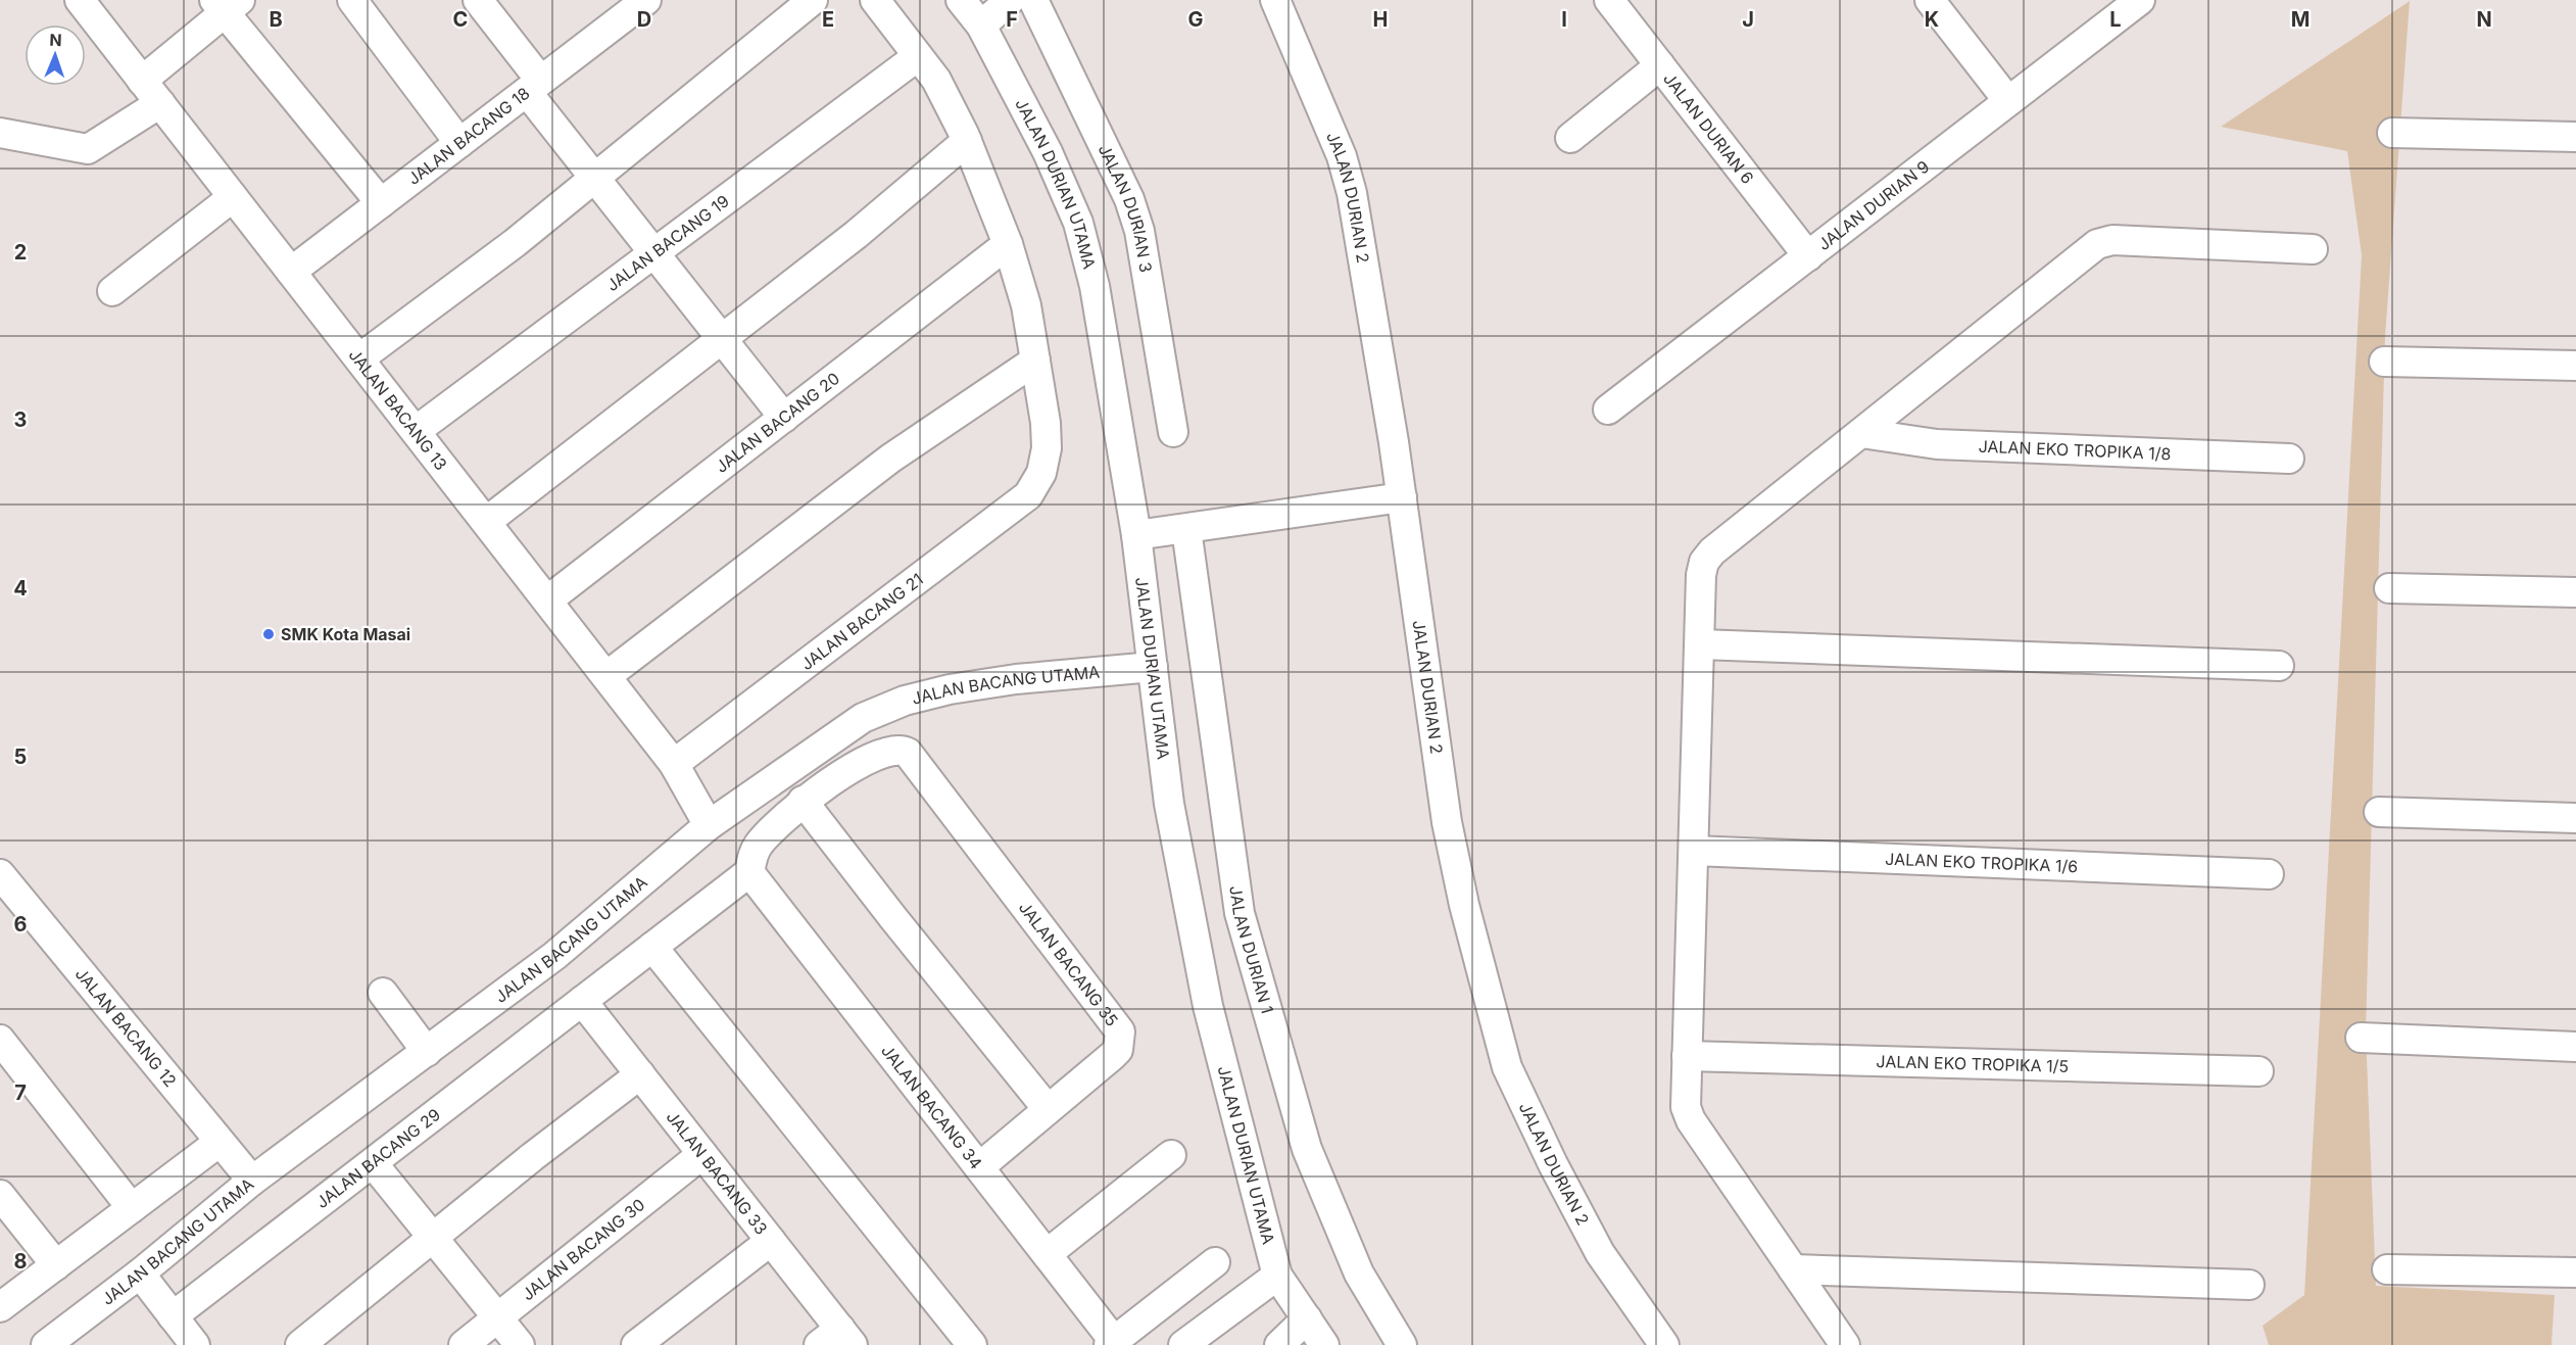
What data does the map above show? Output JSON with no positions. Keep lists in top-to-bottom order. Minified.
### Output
{"streets":{"street":["JALAN DURIAN 6","JALAN BACANG 18","JALAN DURIAN UTAMA","JALAN DURIAN 2","JALAN DURIAN 9","JALAN DURIAN 3","JALAN BACANG 19","JALAN BACANG 13","JALAN BACANG 20","JALAN EKO TROPIKA 1/8","JALAN BACANG 21","JALAN BACANG UTAMA","JALAN EKO TROPIKA 1/6","JALAN DURIAN 1","JALAN BACANG 35","JALAN BACANG 12","JALAN EKO TROPIKA 1/5","JALAN BACANG 34","JALAN BACANG 29","JALAN BACANG 33","JALAN BACANG 30"]},"crossings":[["JALAN DURIAN 6","JALAN DURIAN 9"],["JALAN BACANG 18","JALAN BACANG 13"],["JALAN DURIAN UTAMA","JALAN BACANG UTAMA"],["JALAN BACANG 19","JALAN BACANG 13"],["JALAN BACANG 13","JALAN BACANG 20"],["JALAN BACANG 13","JALAN BACANG 21"],["JALAN BACANG 13","JALAN BACANG UTAMA"],["JALAN BACANG UTAMA","JALAN BACANG 12"],["JALAN BACANG 35","JALAN BACANG 34"],["JALAN BACANG 35","JALAN BACANG 29"],["JALAN BACANG 34","JALAN BACANG 29"],["JALAN BACANG 29","JALAN BACANG 33"],["JALAN BACANG 33","JALAN BACANG 30"]],"places":["SMK Kota Masai"],"north":"top","grid":{"columns":["B","C","D","E","F","G","H","I","J","K","L","M","N"],"rows":["2","3","4","5","6","7","8"]}}
